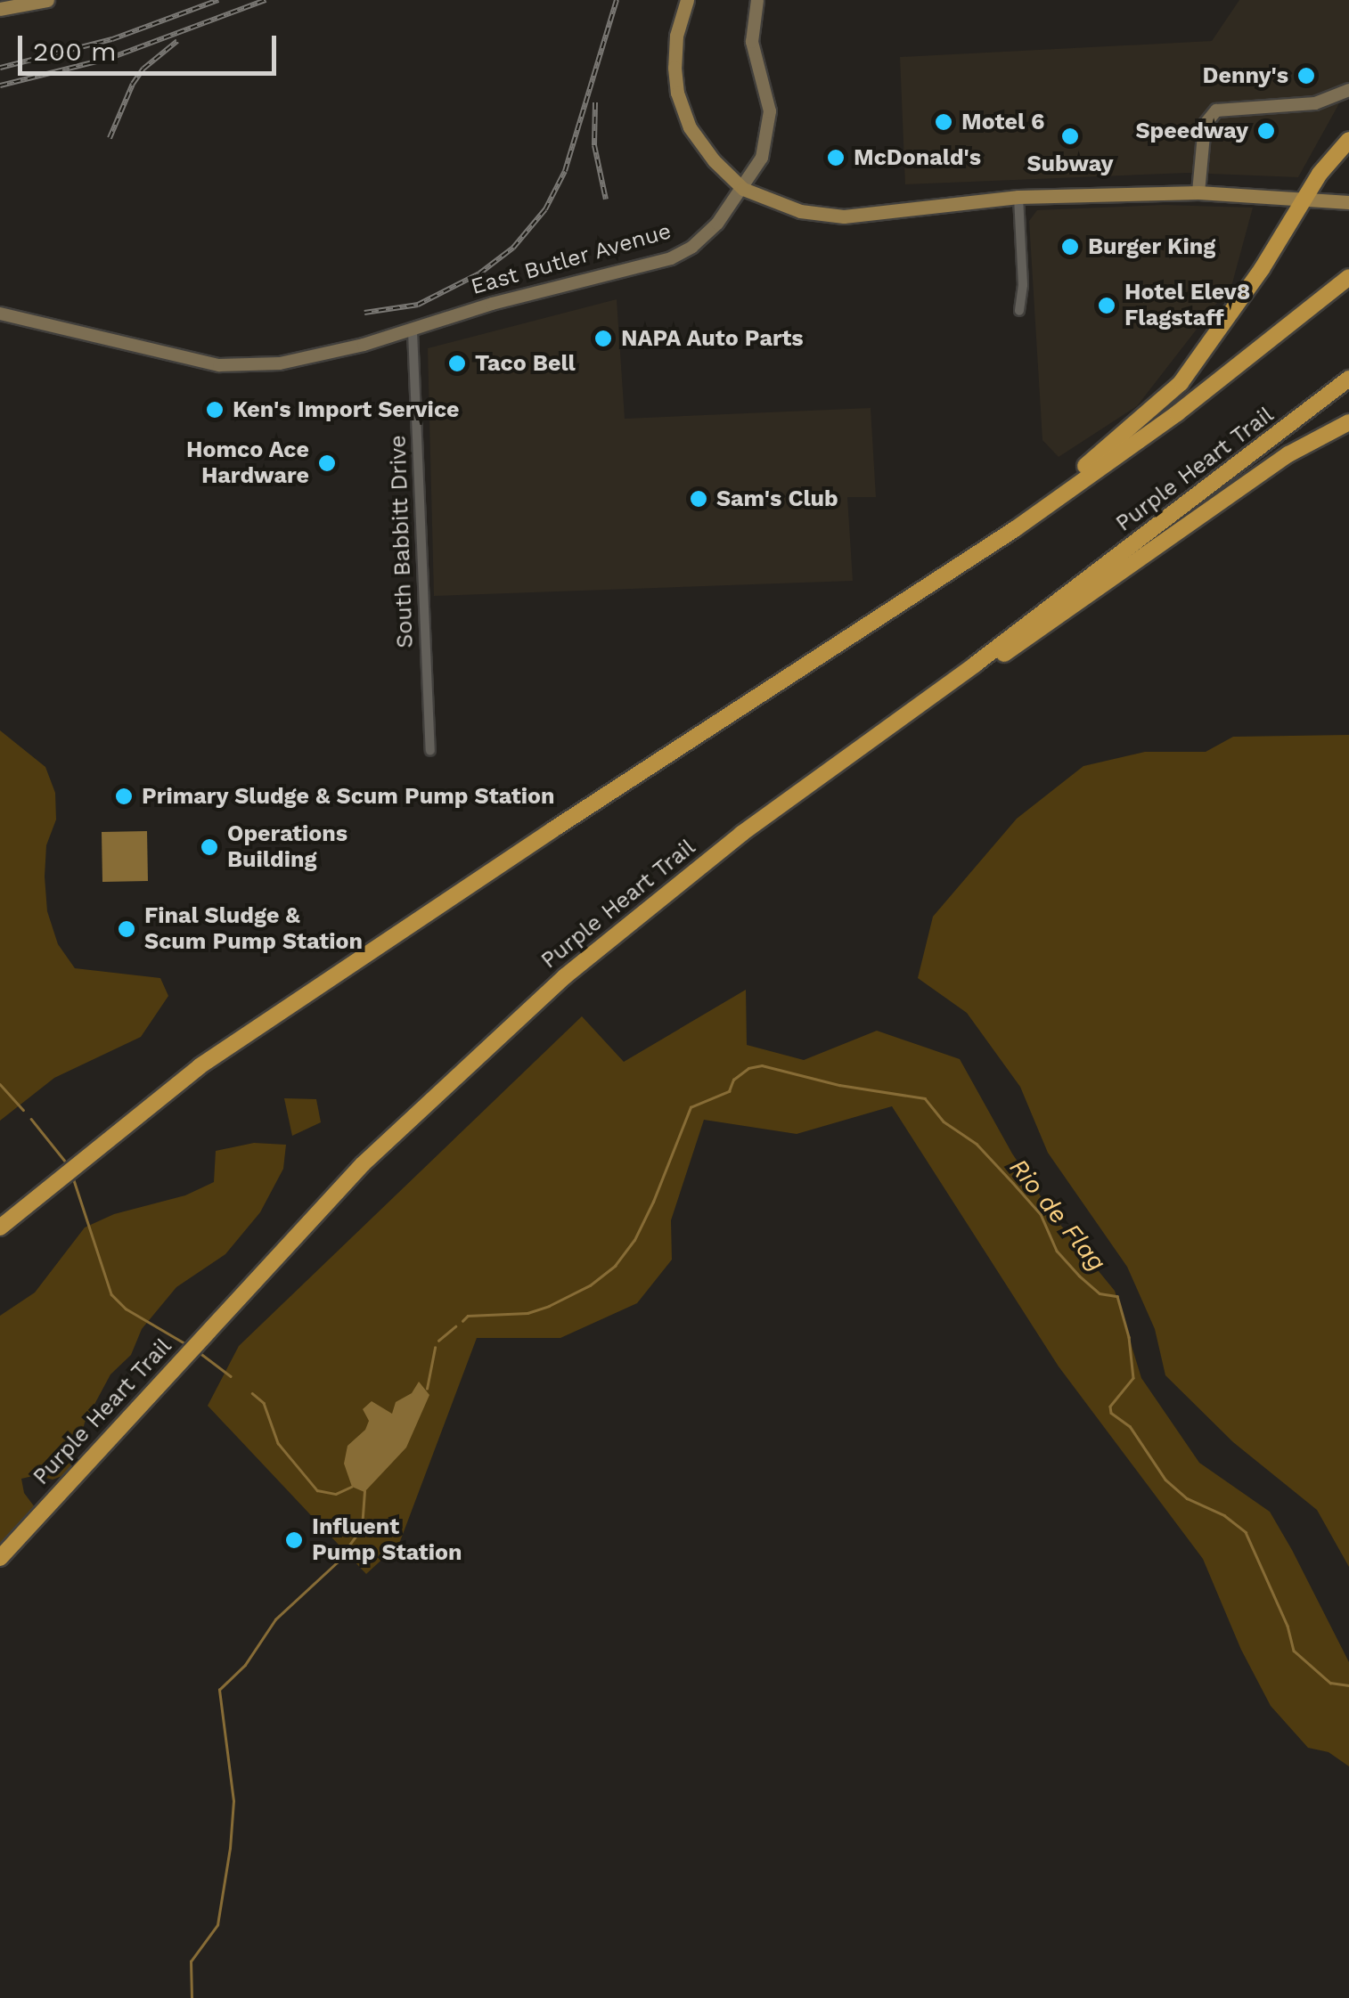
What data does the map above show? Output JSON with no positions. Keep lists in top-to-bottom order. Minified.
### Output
{"streets":{"highway":["Purple Heart Trail"],"main road":["East Butler Avenue"],"street":["South Babbitt Drive"]},"crossings":[["East Butler Avenue","South Babbitt Drive"]],"water":["Rio de Flag"],"places":["Denny's","Motel 6","Speedway","Subway","McDonald's","Burger King","Hotel Elev8 Flagstaff","NAPA Auto Parts","Taco Bell","Ken's Import Service","Homco Ace Hardware","Sam's Club","Primary Sludge & Scum Pump Station","Operations Building","Final Sludge & Scum Pump Station","Influent Pump Station"],"scale_bar":"200 m"}
